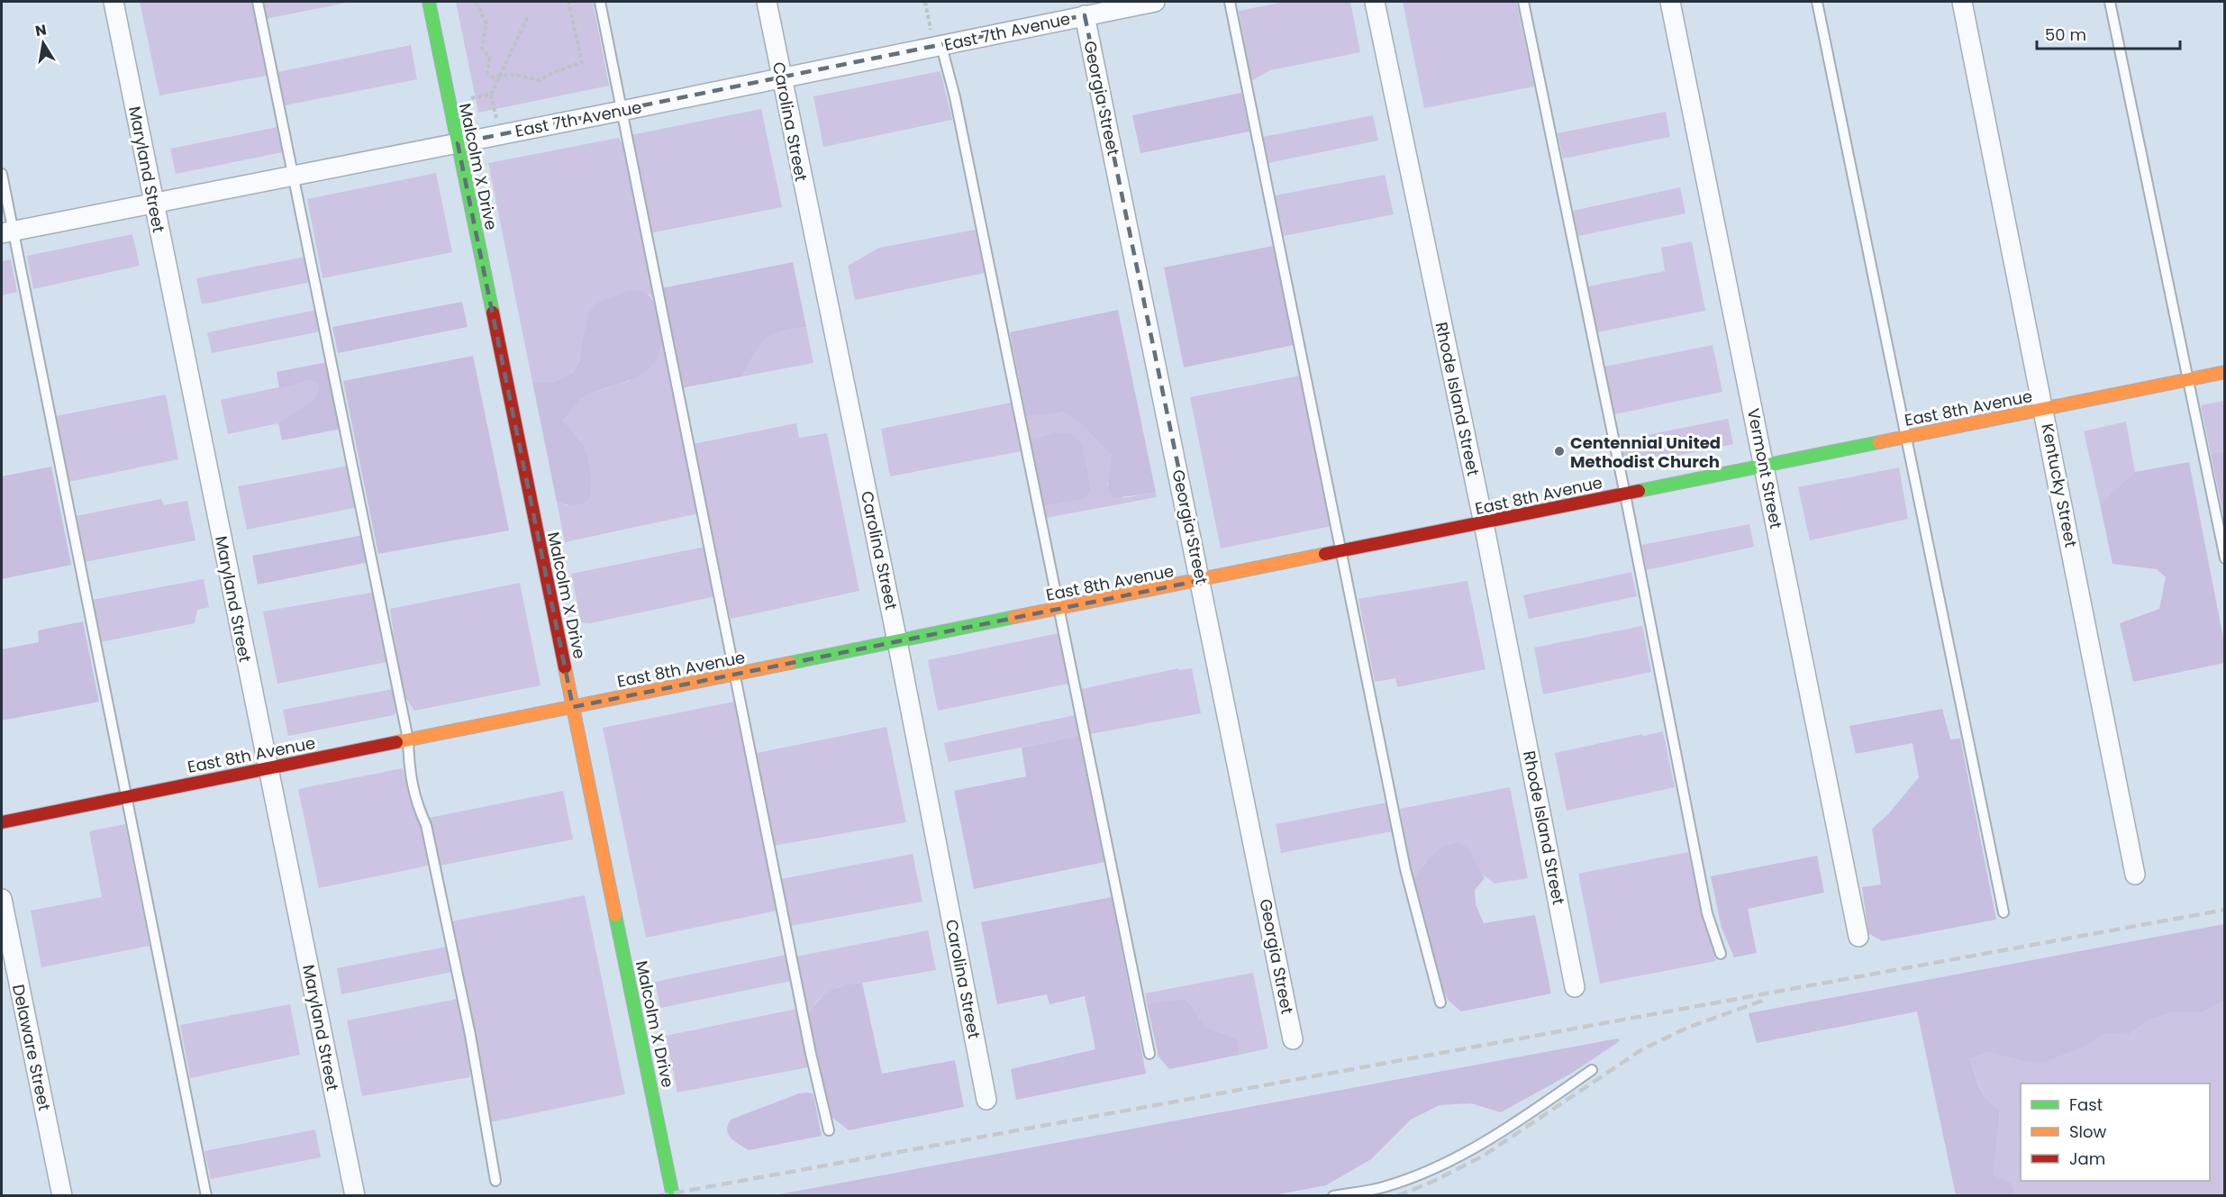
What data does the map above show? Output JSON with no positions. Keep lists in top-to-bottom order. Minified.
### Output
{"streets":{"street":["East 7th Avenue","Georgia Street","Carolina Street","Malcolm X Drive","Maryland Street","Rhode Island Street","East 8th Avenue","Vermont Street","Kentucky Street","Delaware Street"]},"crossings":[["East 7th Avenue","Georgia Street"],["East 7th Avenue","Carolina Street"],["East 7th Avenue","Malcolm X Drive"],["East 7th Avenue","Maryland Street"],["Georgia Street","East 8th Avenue"],["Carolina Street","East 8th Avenue"],["Malcolm X Drive","East 8th Avenue"],["Maryland Street","East 8th Avenue"],["Rhode Island Street","East 8th Avenue"],["East 8th Avenue","Vermont Street"],["East 8th Avenue","Kentucky Street"]],"places":["Centennial United Methodist Church"],"legend":["Fast","Slow","Jam"],"scale_bar":"50 m","north":"top"}
